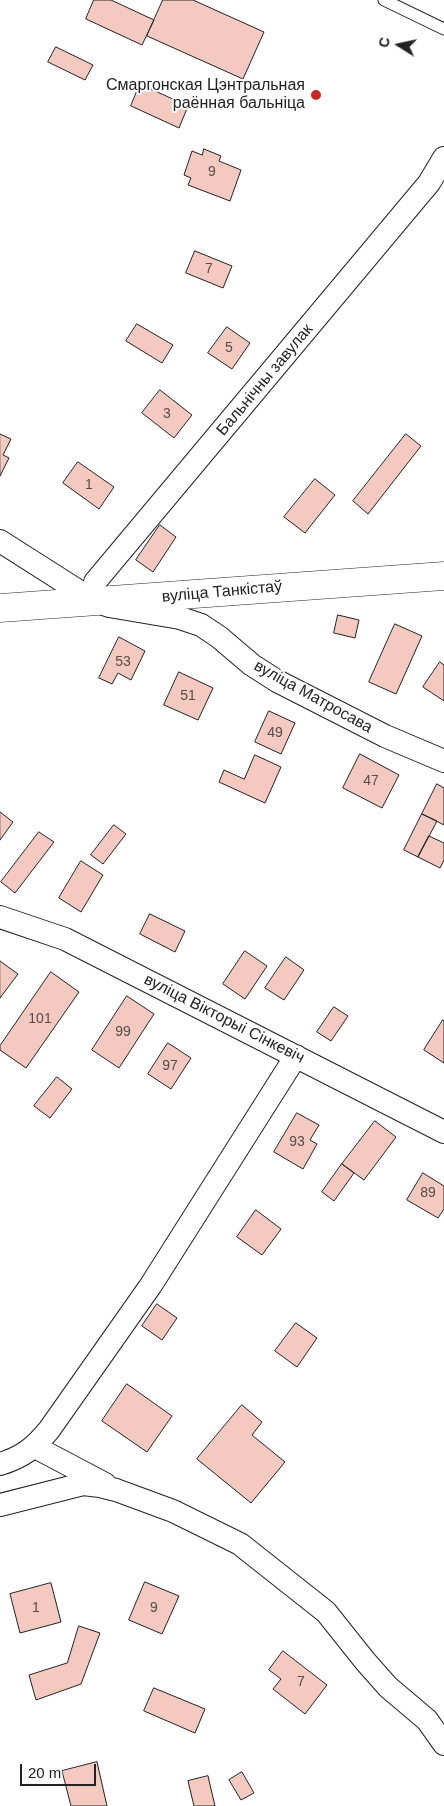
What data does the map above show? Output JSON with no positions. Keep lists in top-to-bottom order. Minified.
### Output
{"streets":{"street":["Бальнічны завулак","вуліца Танкістаў","вуліца Матросава","вуліца Вікторыі Сінкевіч"]},"crossings":[["Бальнічны завулак","вуліца Танкістаў"],["Бальнічны завулак","вуліца Матросава"],["вуліца Танкістаў","вуліца Матросава"]],"places":["Смаргонская Цэнтральная раённая бальніца"],"house_numbers":["9","7","5","3","1","53","51","49","47","101","99","97","93","89","1","9","7"],"scale_bar":"20 m","north":"left"}
